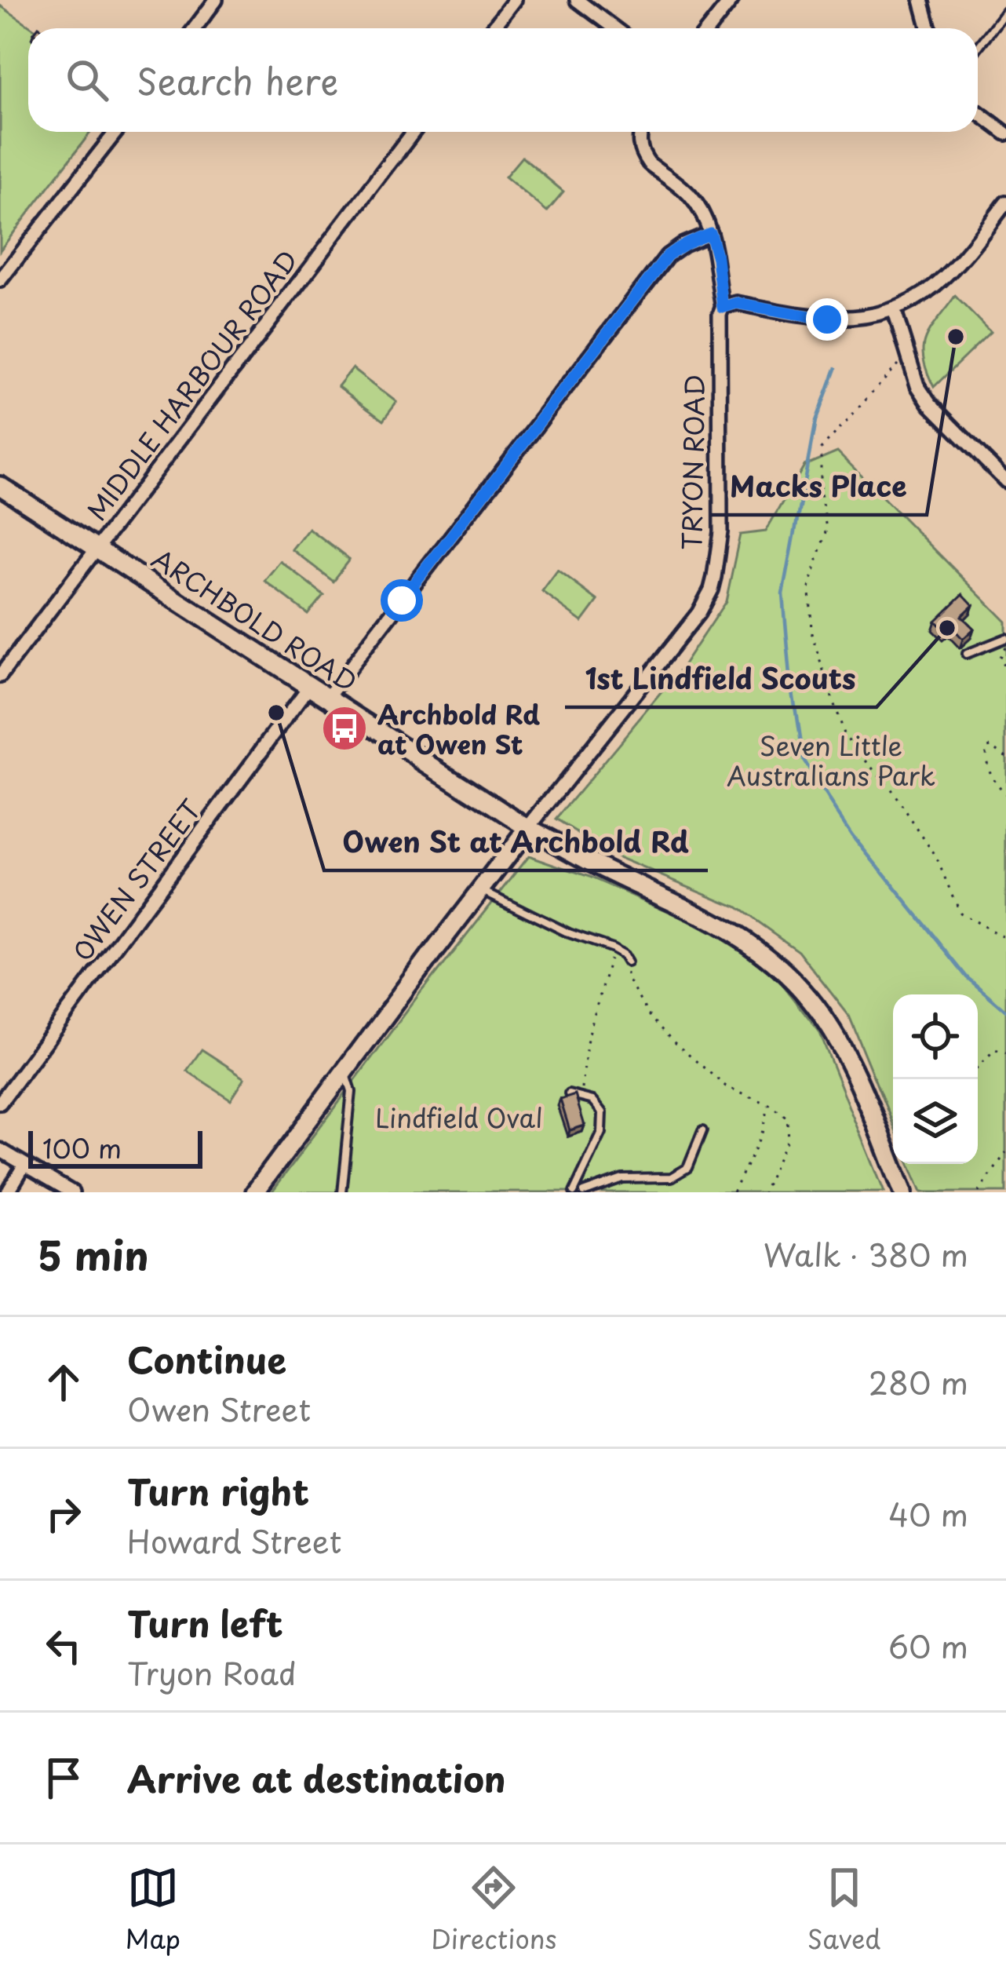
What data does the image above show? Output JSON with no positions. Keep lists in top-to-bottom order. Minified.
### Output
{"streets":{"main road":["TRYON ROAD","ARCHBOLD ROAD"],"street":["MIDDLE HARBOUR ROAD","OWEN STREET"]},"crossings":[["MIDDLE HARBOUR ROAD","ARCHBOLD ROAD"],["TRYON ROAD","ARCHBOLD ROAD"],["ARCHBOLD ROAD","OWEN STREET"]],"parks":["Seven Little Australians Park","Lindfield Oval"],"places":{"other":["Macks Place","1st Lindfield Scouts","Owen St at Archbold Rd"],"bus stop":["Archbold Rd at Owen St"]},"scale_bar":"100 m","page":{"search":"Search here","scale":"100 m","heading":["5 min","Walk · 380 m"],"list":[["Continue","Owen Street","280 m"],["Turn right","Howard Street","40 m"],["Turn left","Tryon Road","60 m"],"Arrive at destination"],"nav":["Map","Directions","Saved"]}}
